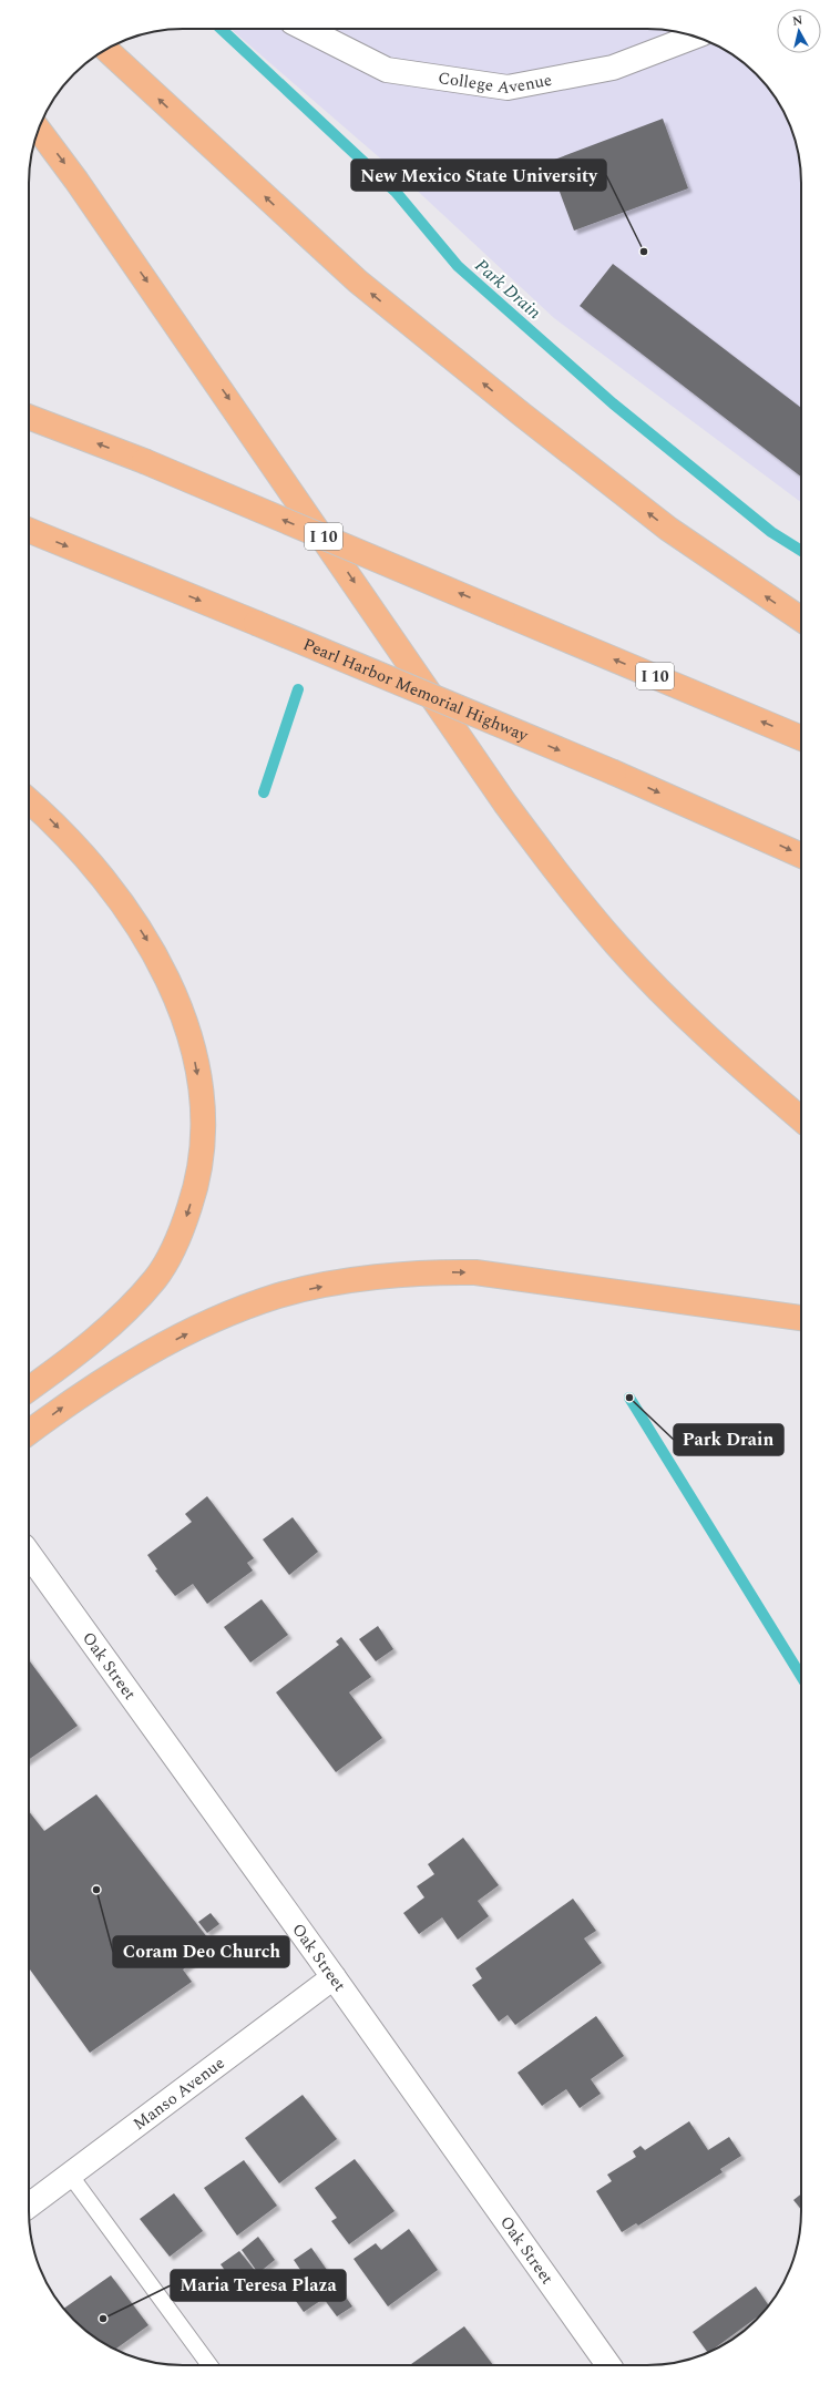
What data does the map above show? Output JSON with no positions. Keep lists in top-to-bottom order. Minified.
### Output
{"streets":{"highway":["I 10","Pearl Harbor Memorial Highway"],"street":["College Avenue","Oak Street","Manso Avenue"]},"crossings":[["Oak Street","Manso Avenue"]],"water":["Park Drain"],"places":["New Mexico State University","Park Drain","Coram Deo Church","Maria Teresa Plaza"],"north":"top"}
